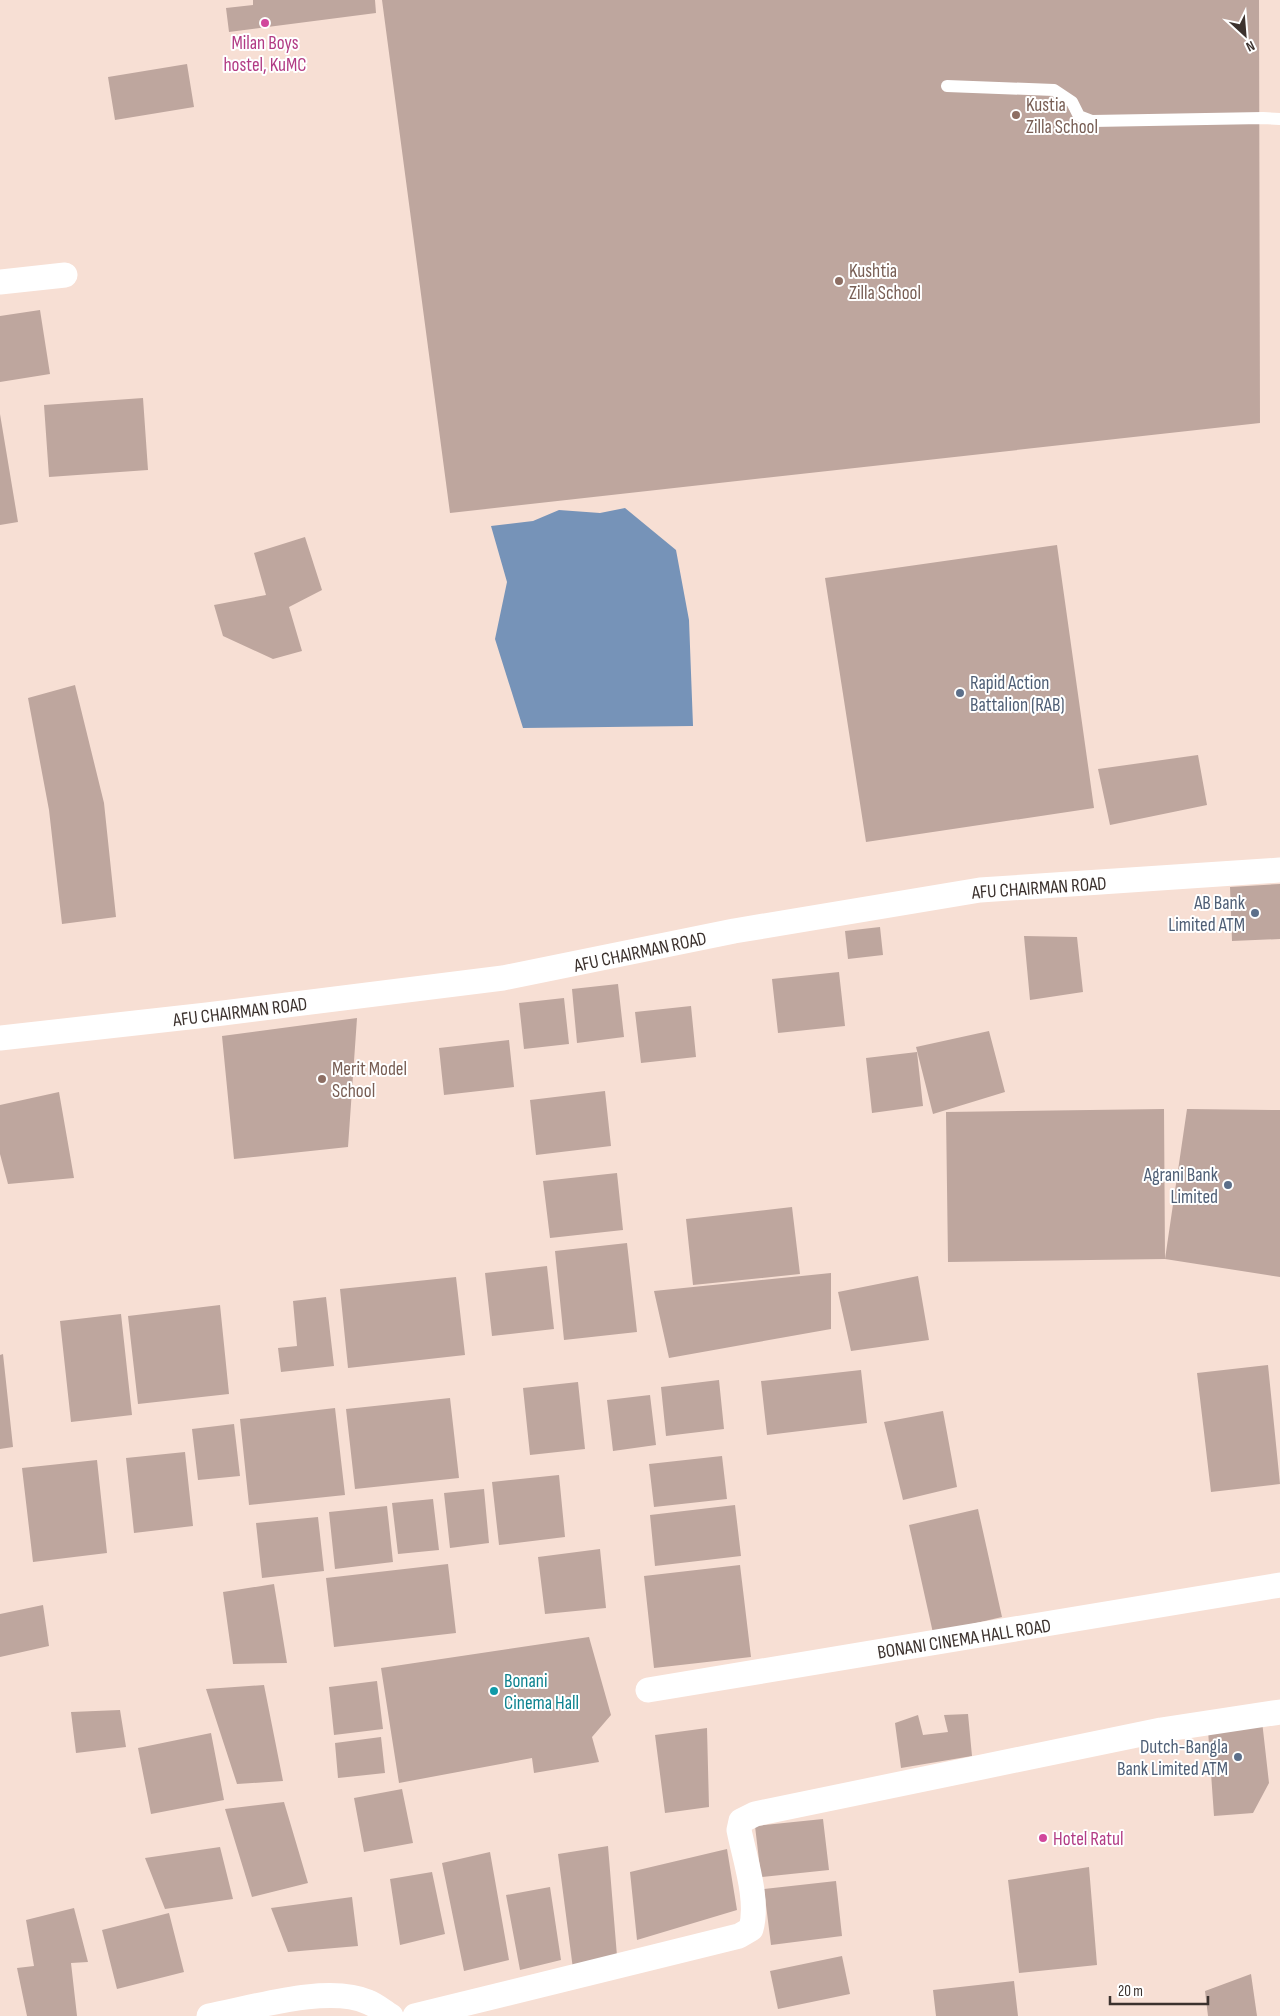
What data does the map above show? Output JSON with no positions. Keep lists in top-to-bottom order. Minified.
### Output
{"streets":{"street":["AFU CHAIRMAN ROAD","BONANI CINEMA HALL ROAD"]},"places":["Milan Boys hostel, KuMC","Kustia Zilla School","Kushtia Zilla School","Rapid Action Battalion (RAB)","AB Bank Limited ATM","Merit Model School","Agrani Bank Limited","Bonani Cinema Hall","Dutch-Bangla Bank Limited ATM","Hotel Ratul"],"scale_bar":"20 m","north":"bottom right"}
